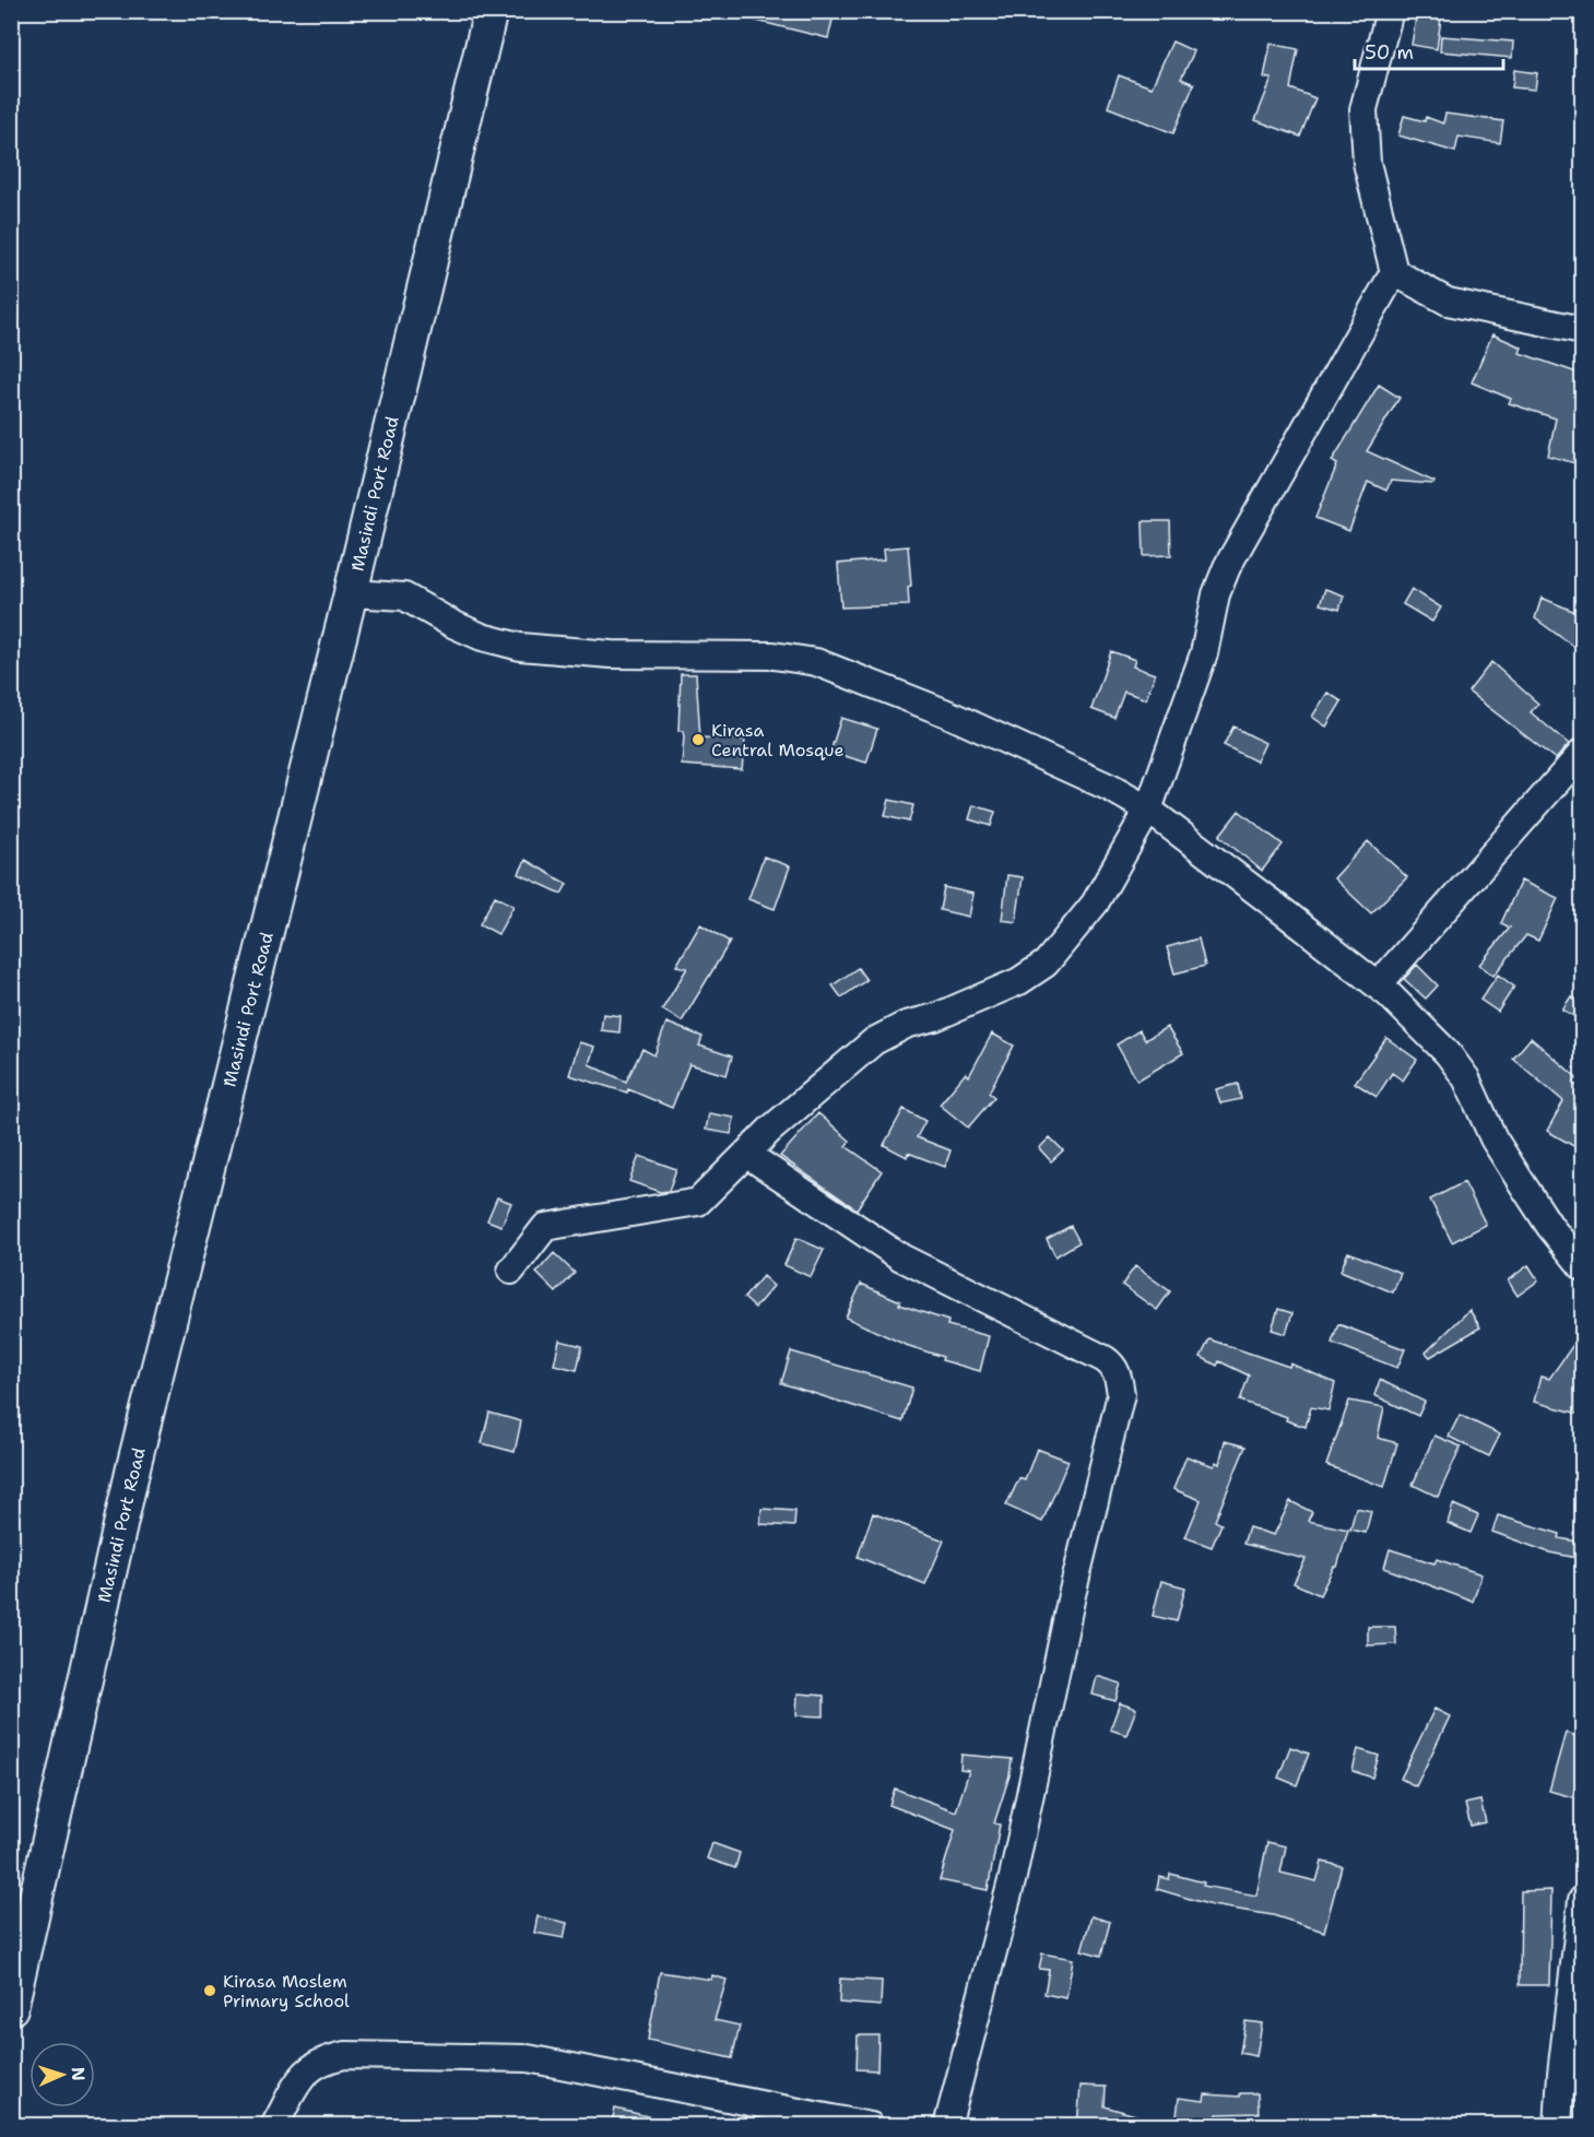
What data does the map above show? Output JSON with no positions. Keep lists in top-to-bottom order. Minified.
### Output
{"streets":{"main road":["Masindi Port Road"]},"places":["Kirasa Central Mosque","Kirasa Moslem Primary School"],"scale_bar":"50 m","north":"right"}
